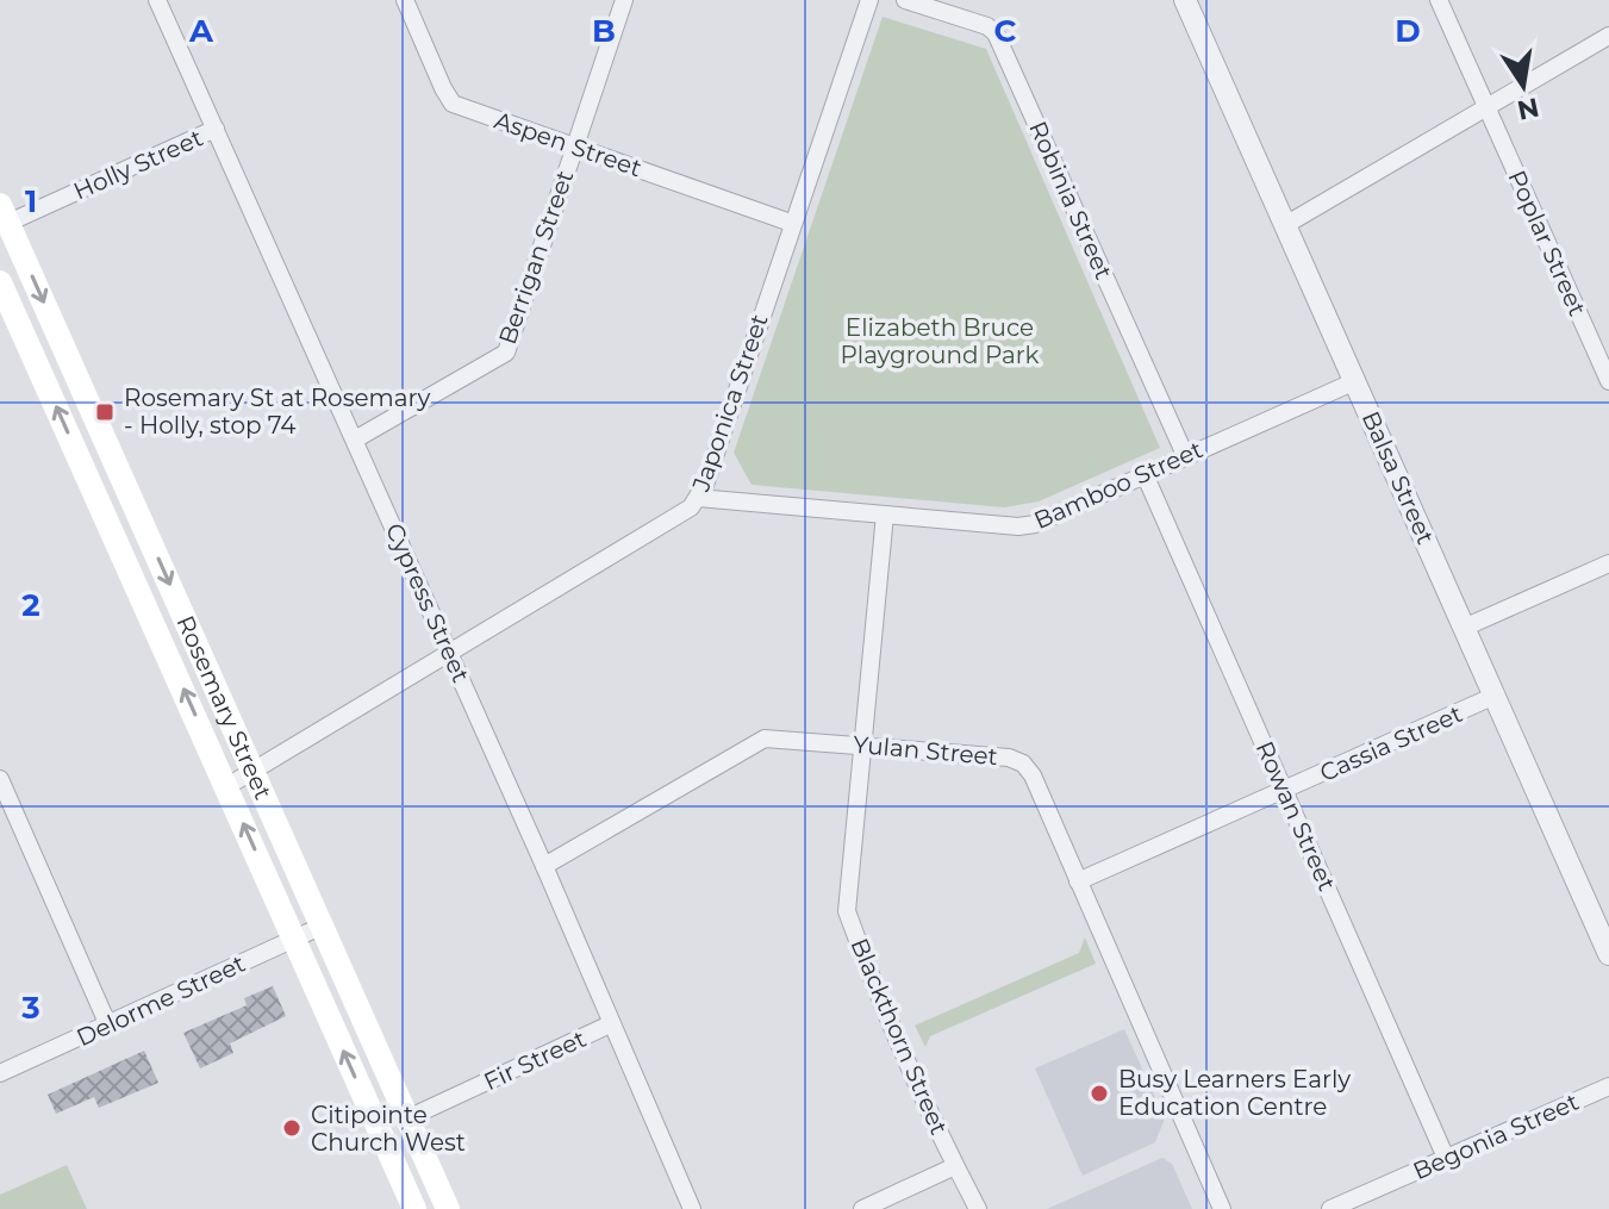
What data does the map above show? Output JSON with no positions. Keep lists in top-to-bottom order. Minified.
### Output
{"streets":{"main road":["Rosemary Street"],"street":["Aspen Street","Holly Street","Robinia Street","Poplar Street","Berrigan Street","Japonica Street","Balsa Street","Bamboo Street","Cypress Street","Cassia Street","Yulan Street","Rowan Street","Delorme Street","Blackthorn Street","Fir Street","Begonia Street"]},"crossings":[["Aspen Street","Berrigan Street"],["Aspen Street","Japonica Street"],["Holly Street","Cypress Street"],["Holly Street","Rosemary Street"],["Robinia Street","Bamboo Street"],["Berrigan Street","Cypress Street"],["Japonica Street","Bamboo Street"],["Japonica Street","Cypress Street"],["Japonica Street","Rosemary Street"],["Balsa Street","Bamboo Street"],["Balsa Street","Cassia Street"],["Bamboo Street","Rowan Street"],["Bamboo Street","Blackthorn Street"],["Cypress Street","Yulan Street"],["Cypress Street","Fir Street"],["Rosemary Street","Delorme Street"],["Rosemary Street","Fir Street"],["Cassia Street","Yulan Street"],["Cassia Street","Rowan Street"],["Yulan Street","Blackthorn Street"],["Rowan Street","Begonia Street"]],"parks":["Elizabeth Bruce Playground Park"],"places":{"transit":["Rosemary St at Rosemary - Holly, stop 74"],"other":["Busy Learners Early Education Centre","Citipointe Church West"]},"north":"bottom","grid":{"columns":["A","B","C","D"],"rows":["1","2","3"]}}
